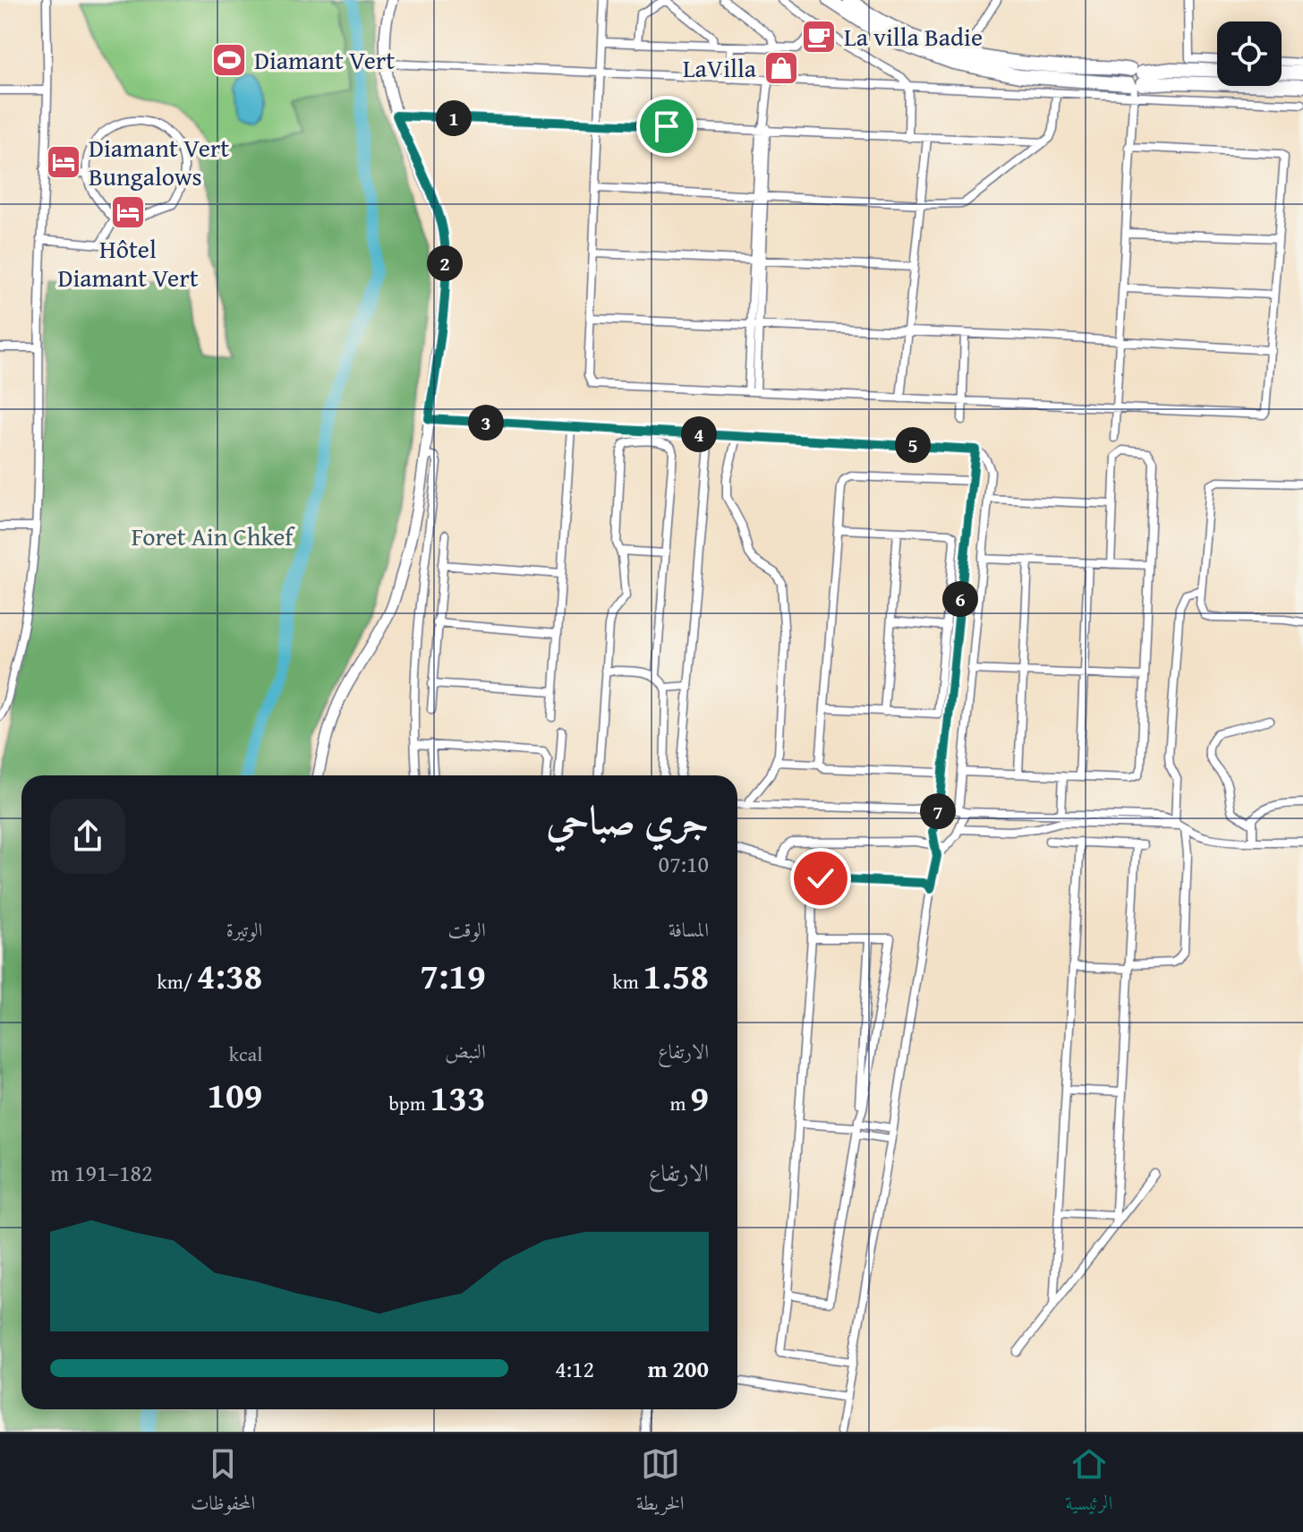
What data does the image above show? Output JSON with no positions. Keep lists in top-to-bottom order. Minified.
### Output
{"parks":["Foret Ain Chkef"],"places":{"cafe":["La villa Badie"],"sports":["Diamant Vert"],"shop":["LaVilla"],"hotel":["Diamant Vert Bungalows","Hôtel Diamant Vert"]},"page":{"pins":["1","2","3","4","5","6","7"],"heading":["جري صباحي","07:10"],"stats":[["المسافة","1.58 km"],["الوقت","7:19"],["الوتيرة","4:38 /km"],["الارتفاع","9 m"],["النبض","133 bpm"],["kcal","109"]],"chart":["الارتفاع","182–191 m"],"list":[{"name":"200 m","note":"4:12"}],"tabs":["الرئيسية","الخريطة","المحفوظات"]}}
